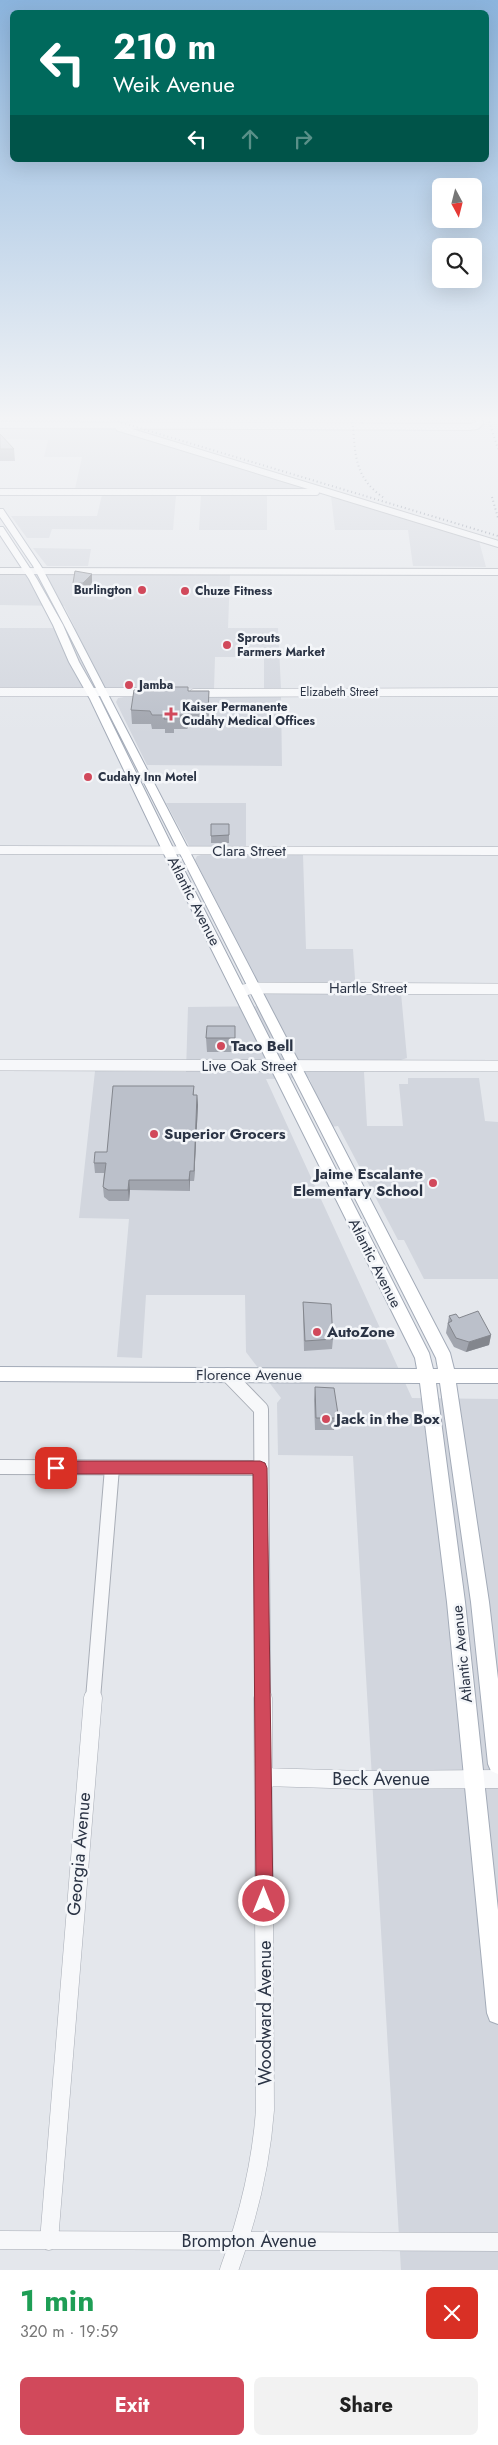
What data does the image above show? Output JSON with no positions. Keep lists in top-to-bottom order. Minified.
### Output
{"streets":{"main road":["Atlantic Avenue","Florence Avenue"],"street":["Elizabeth Street","Clara Street","Hartle Street","Live Oak Street","Beck Avenue","Georgia Avenue","Woodward Avenue","Brompton Avenue"]},"crossings":[["Clara Street","Atlantic Avenue"],["Atlantic Avenue","Hartle Street"],["Atlantic Avenue","Live Oak Street"],["Atlantic Avenue","Florence Avenue"],["Atlantic Avenue","Beck Avenue"],["Florence Avenue","Woodward Avenue"],["Beck Avenue","Woodward Avenue"],["Georgia Avenue","Brompton Avenue"],["Woodward Avenue","Brompton Avenue"]],"places":{"other":["Burlington","Chuze Fitness","Sprouts Farmers Market","Jamba","Cudahy Inn Motel","Taco Bell","Superior Grocers","Jaime Escalante Elementary School","AutoZone","Jack in the Box"],"health":["Kaiser Permanente Cudahy Medical Offices"]},"north":"bottom","page":{"turn":["210 m","Weik Avenue"],"heading":["1 min","320 m · 19:59"],"buttons":["Exit","Share"]}}
